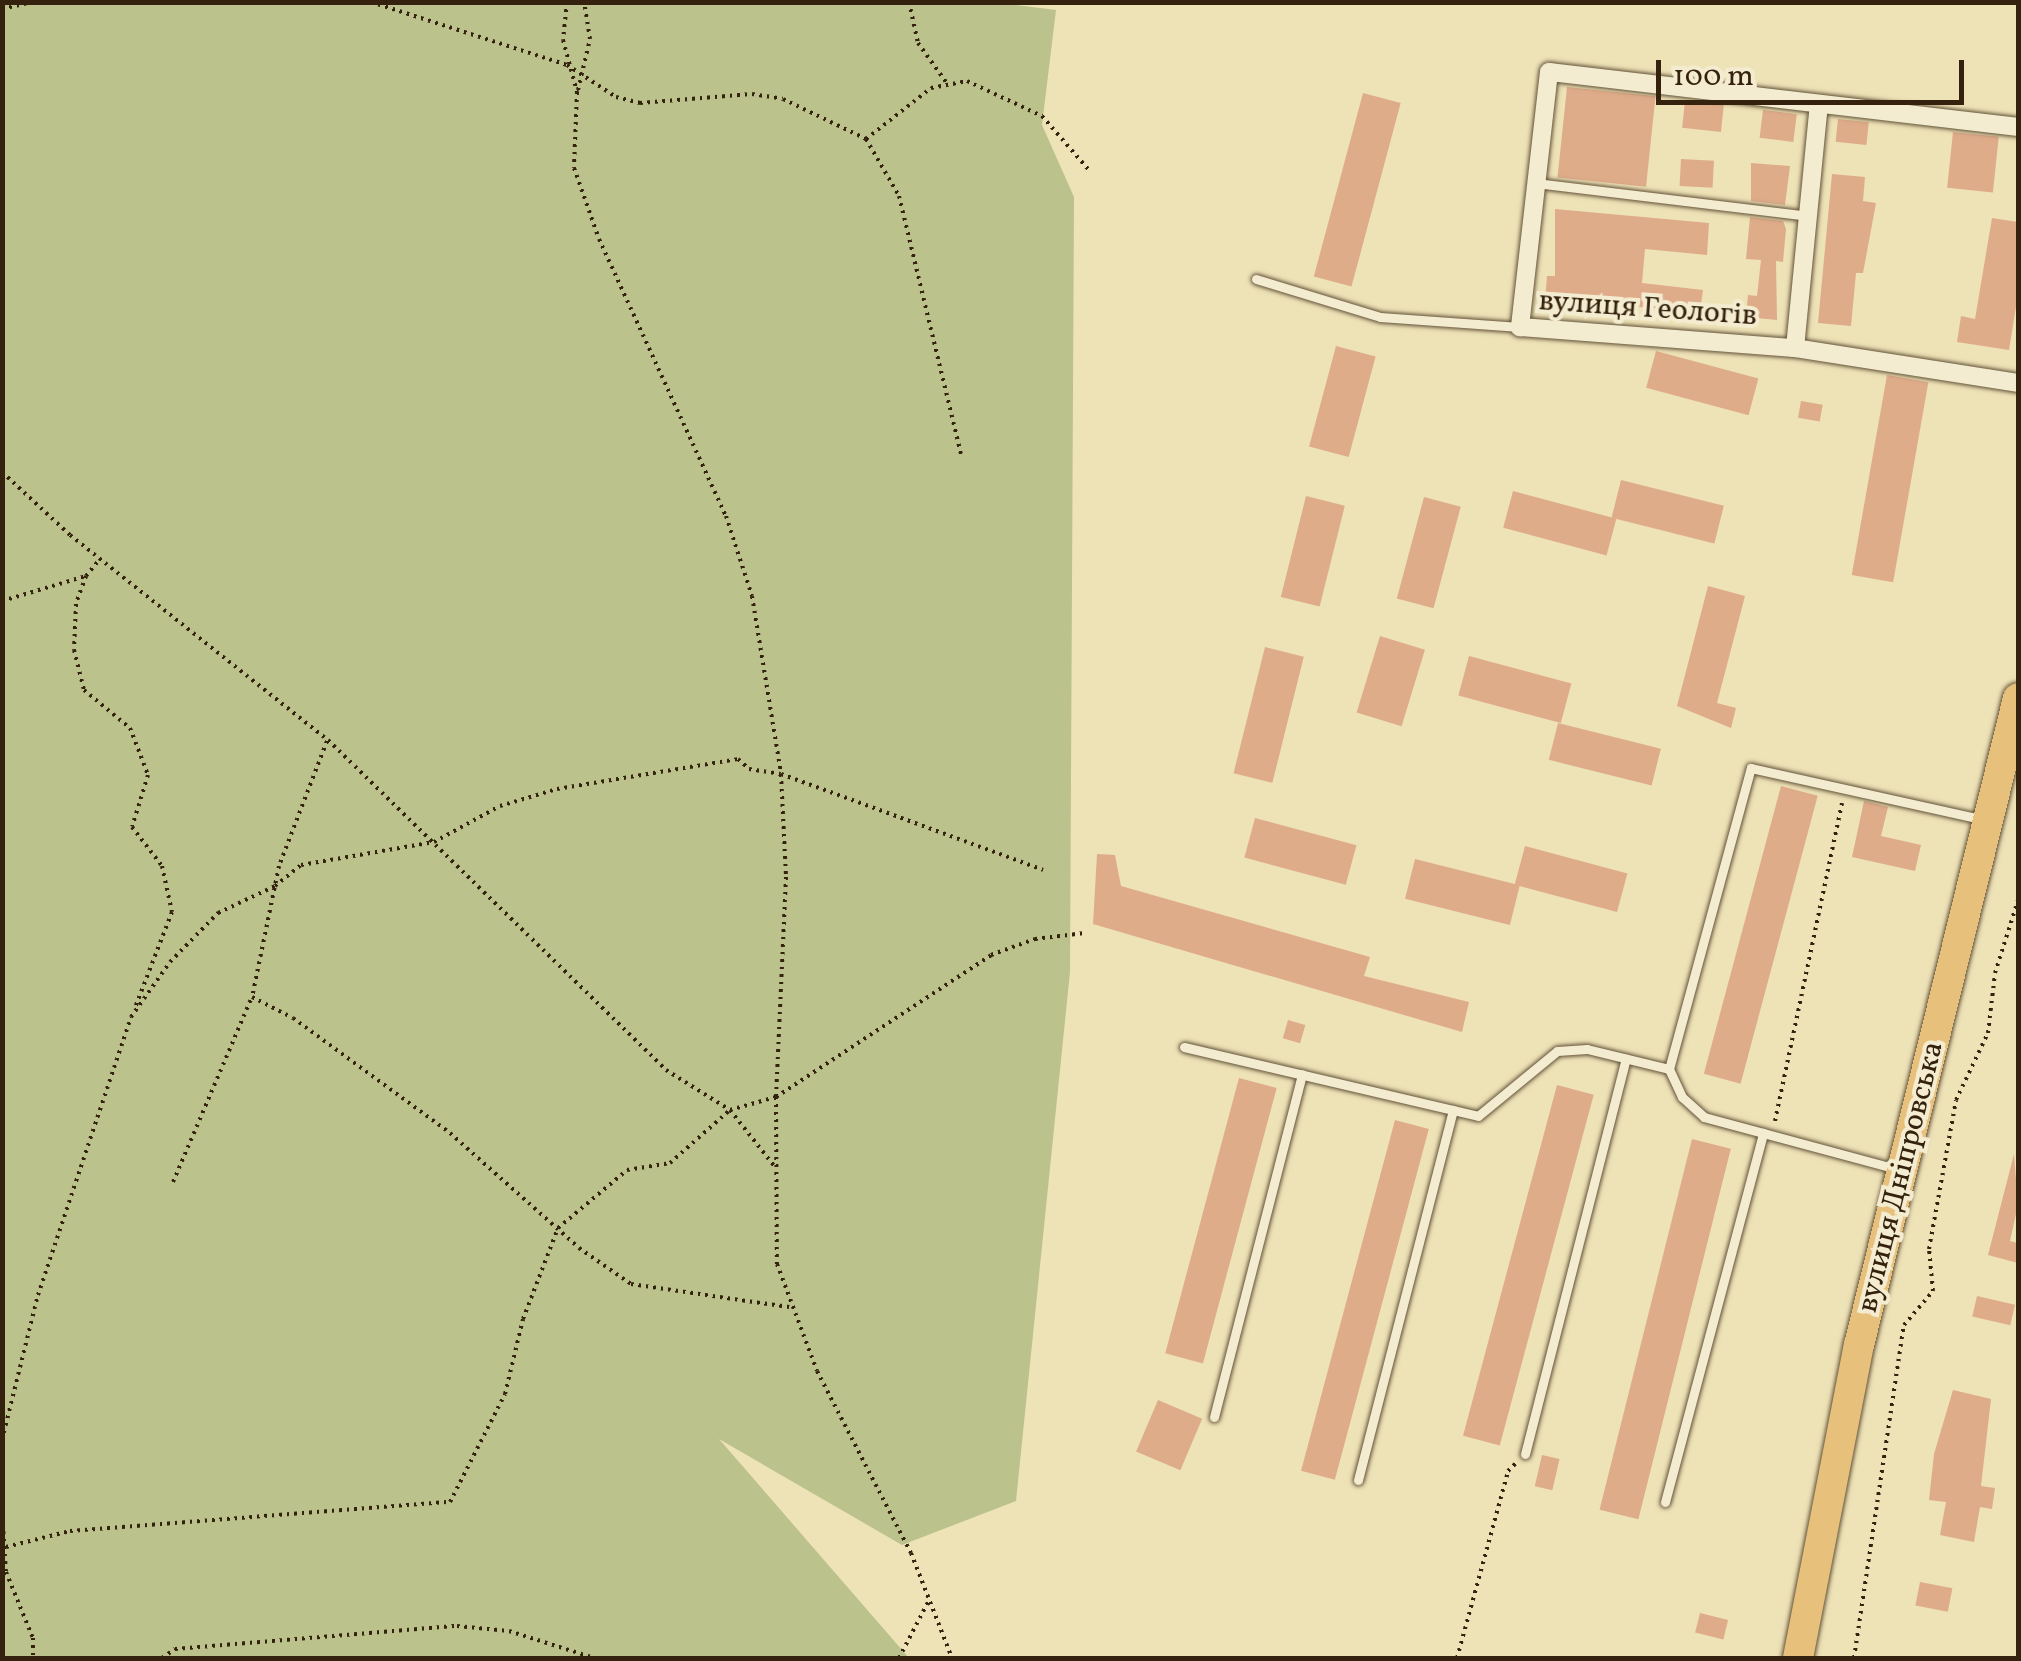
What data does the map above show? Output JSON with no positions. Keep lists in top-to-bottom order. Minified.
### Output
{"streets":{"highway":["вулиця Дніпровська"],"street":["вулиця Геологів"]},"scale_bar":"100 m"}
